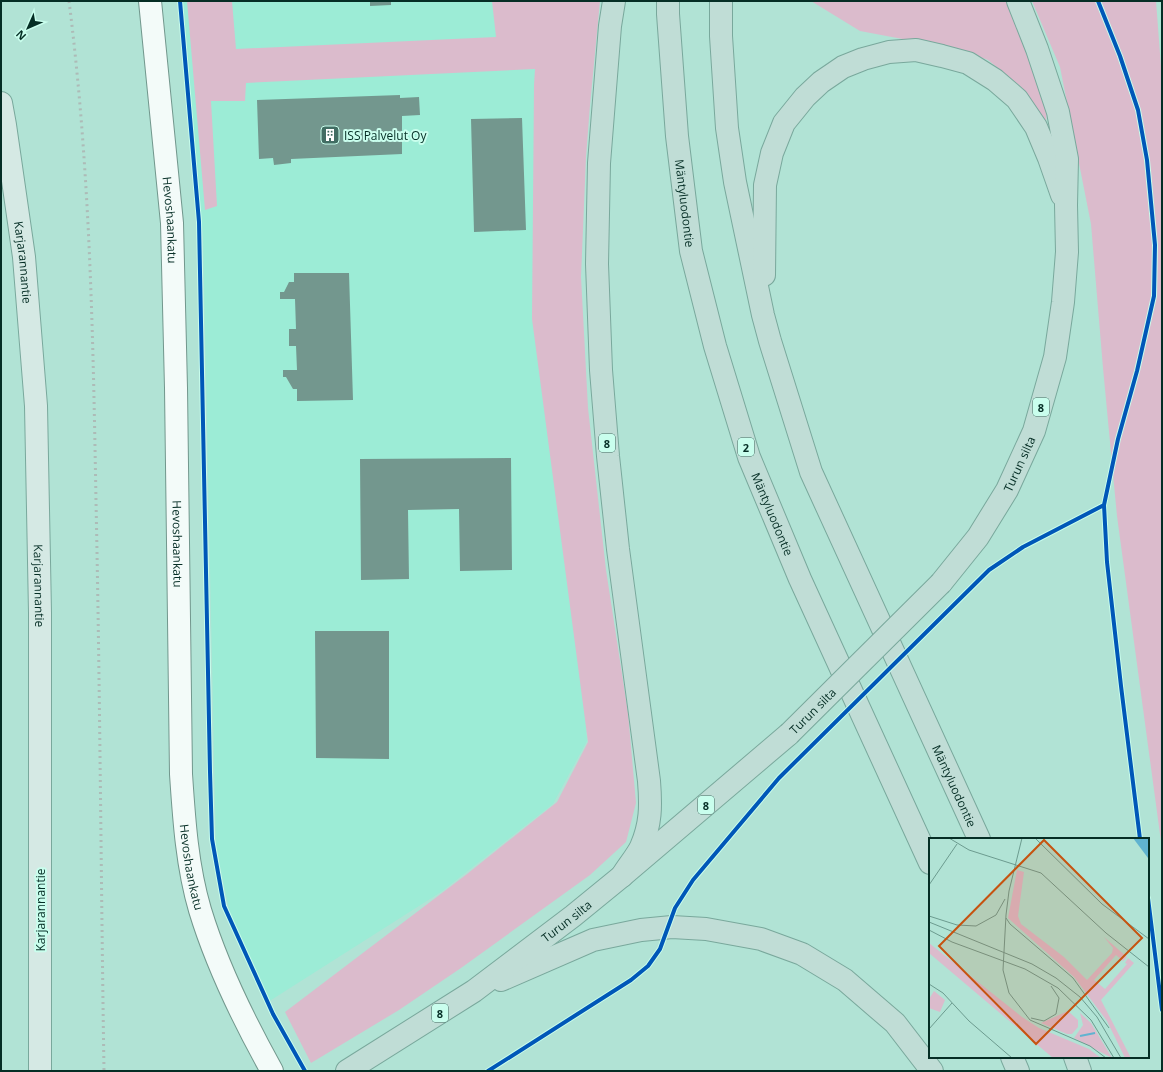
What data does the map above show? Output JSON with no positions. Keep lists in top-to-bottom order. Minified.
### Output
{"streets":{"highway":["Mäntyluodontie","8","2","Turun silta"],"main road":["Karjarannantie"],"street":["Hevoshaankatu"]},"crossings":[["8","Turun silta"]],"places":{"building":["ISS Palvelut Oy"]},"north":"bottom left"}
